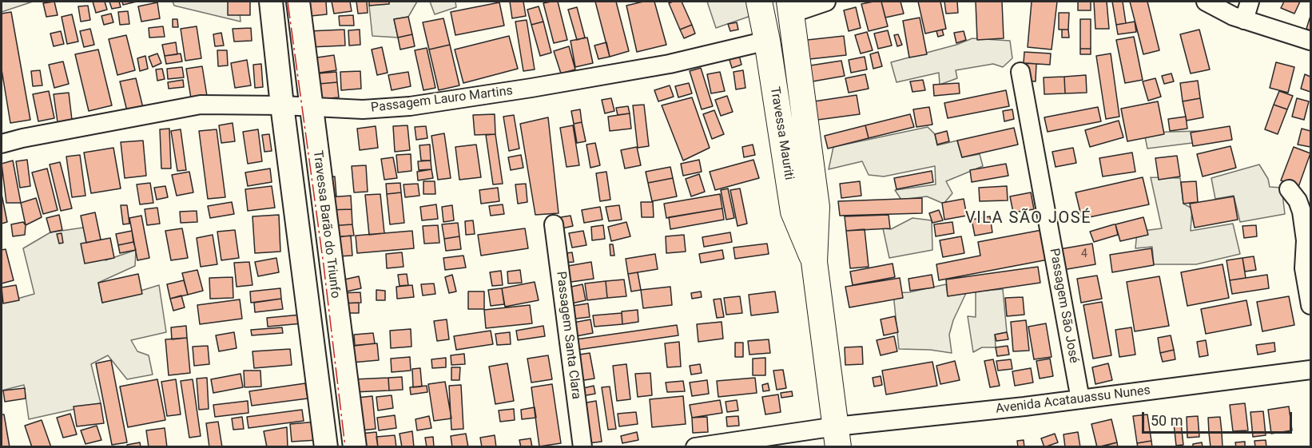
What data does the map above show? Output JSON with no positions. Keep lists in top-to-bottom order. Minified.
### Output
{"streets":{"main road":["Travessa Mauriti"],"street":["Passagem Lauro Martins","Travessa Barão do Triunfo","Passagem São José","Passagem Santa Clara","Avenida Acatauassu Nunes"]},"crossings":[["Passagem Lauro Martins","Travessa Mauriti"],["Passagem Lauro Martins","Travessa Barão do Triunfo"],["Travessa Mauriti","Avenida Acatauassu Nunes"],["Passagem São José","Avenida Acatauassu Nunes"]],"districts":["VILA SÃO JOSÉ"],"house_numbers":["4"],"scale_bar":"50 m"}
